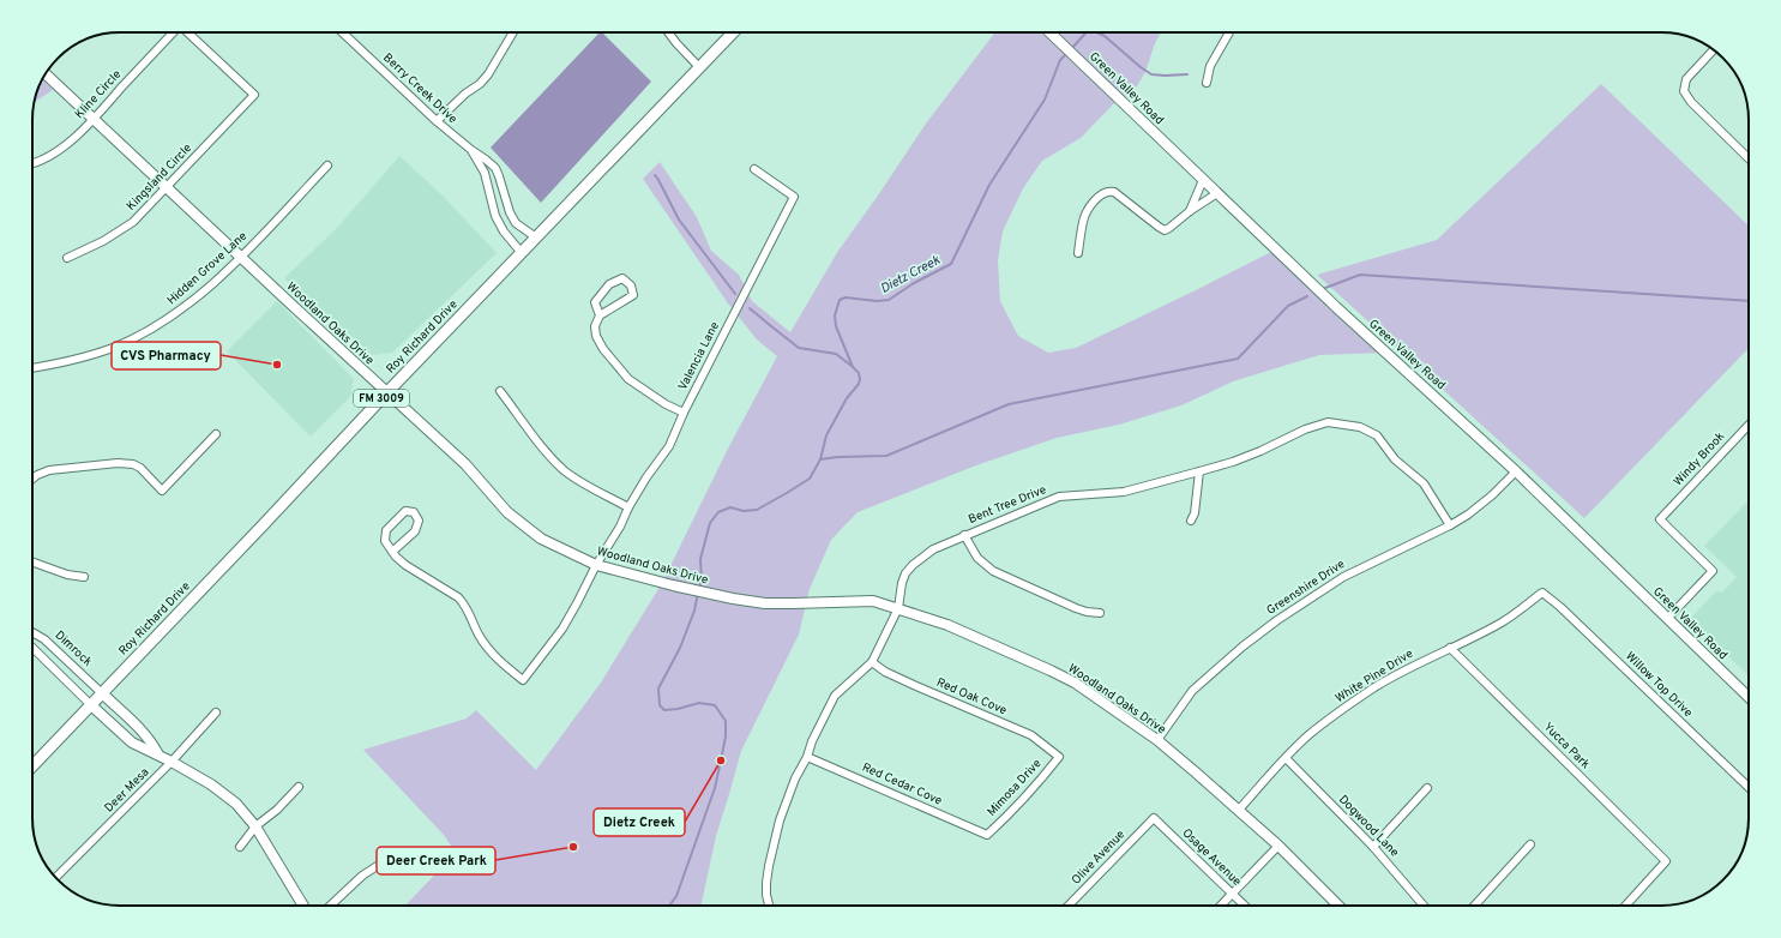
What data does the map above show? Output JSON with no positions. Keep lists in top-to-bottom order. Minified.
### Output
{"streets":{"main road":["Roy Richard Drive","FM 3009"],"street":["Berry Creek Drive","Green Valley Road","Kline Circle","Kingsland Circle","Hidden Grove Lane","Woodland Oaks Drive","Valencia Lane","Windy Brook","Bent Tree Drive","Greenshire Drive","Dimrock","White Pine Drive","Willow Top Drive","Red Oak Cove","Yucca Park","Red Cedar Cove","Mimosa Drive","Deer Mesa","Dogwood Lane","Olive Avenue","Osage Avenue"]},"crossings":[["Berry Creek Drive","Roy Richard Drive"],["Green Valley Road","Windy Brook"],["Green Valley Road","Greenshire Drive"],["Kline Circle","Woodland Oaks Drive"],["Kingsland Circle","Woodland Oaks Drive"],["Hidden Grove Lane","Woodland Oaks Drive"],["Woodland Oaks Drive","Roy Richard Drive"],["Woodland Oaks Drive","Valencia Lane"],["Woodland Oaks Drive","Bent Tree Drive"],["Woodland Oaks Drive","Greenshire Drive"],["Woodland Oaks Drive","White Pine Drive"],["Roy Richard Drive","Dimrock"],["Bent Tree Drive","Greenshire Drive"],["Bent Tree Drive","Red Oak Cove"],["Bent Tree Drive","Red Cedar Cove"],["White Pine Drive","Willow Top Drive"],["White Pine Drive","Yucca Park"],["White Pine Drive","Dogwood Lane"],["Red Oak Cove","Mimosa Drive"],["Red Cedar Cove","Mimosa Drive"],["Olive Avenue","Osage Avenue"]],"water":["Dietz Creek"],"places":["CVS Pharmacy","Dietz Creek","Deer Creek Park"]}
